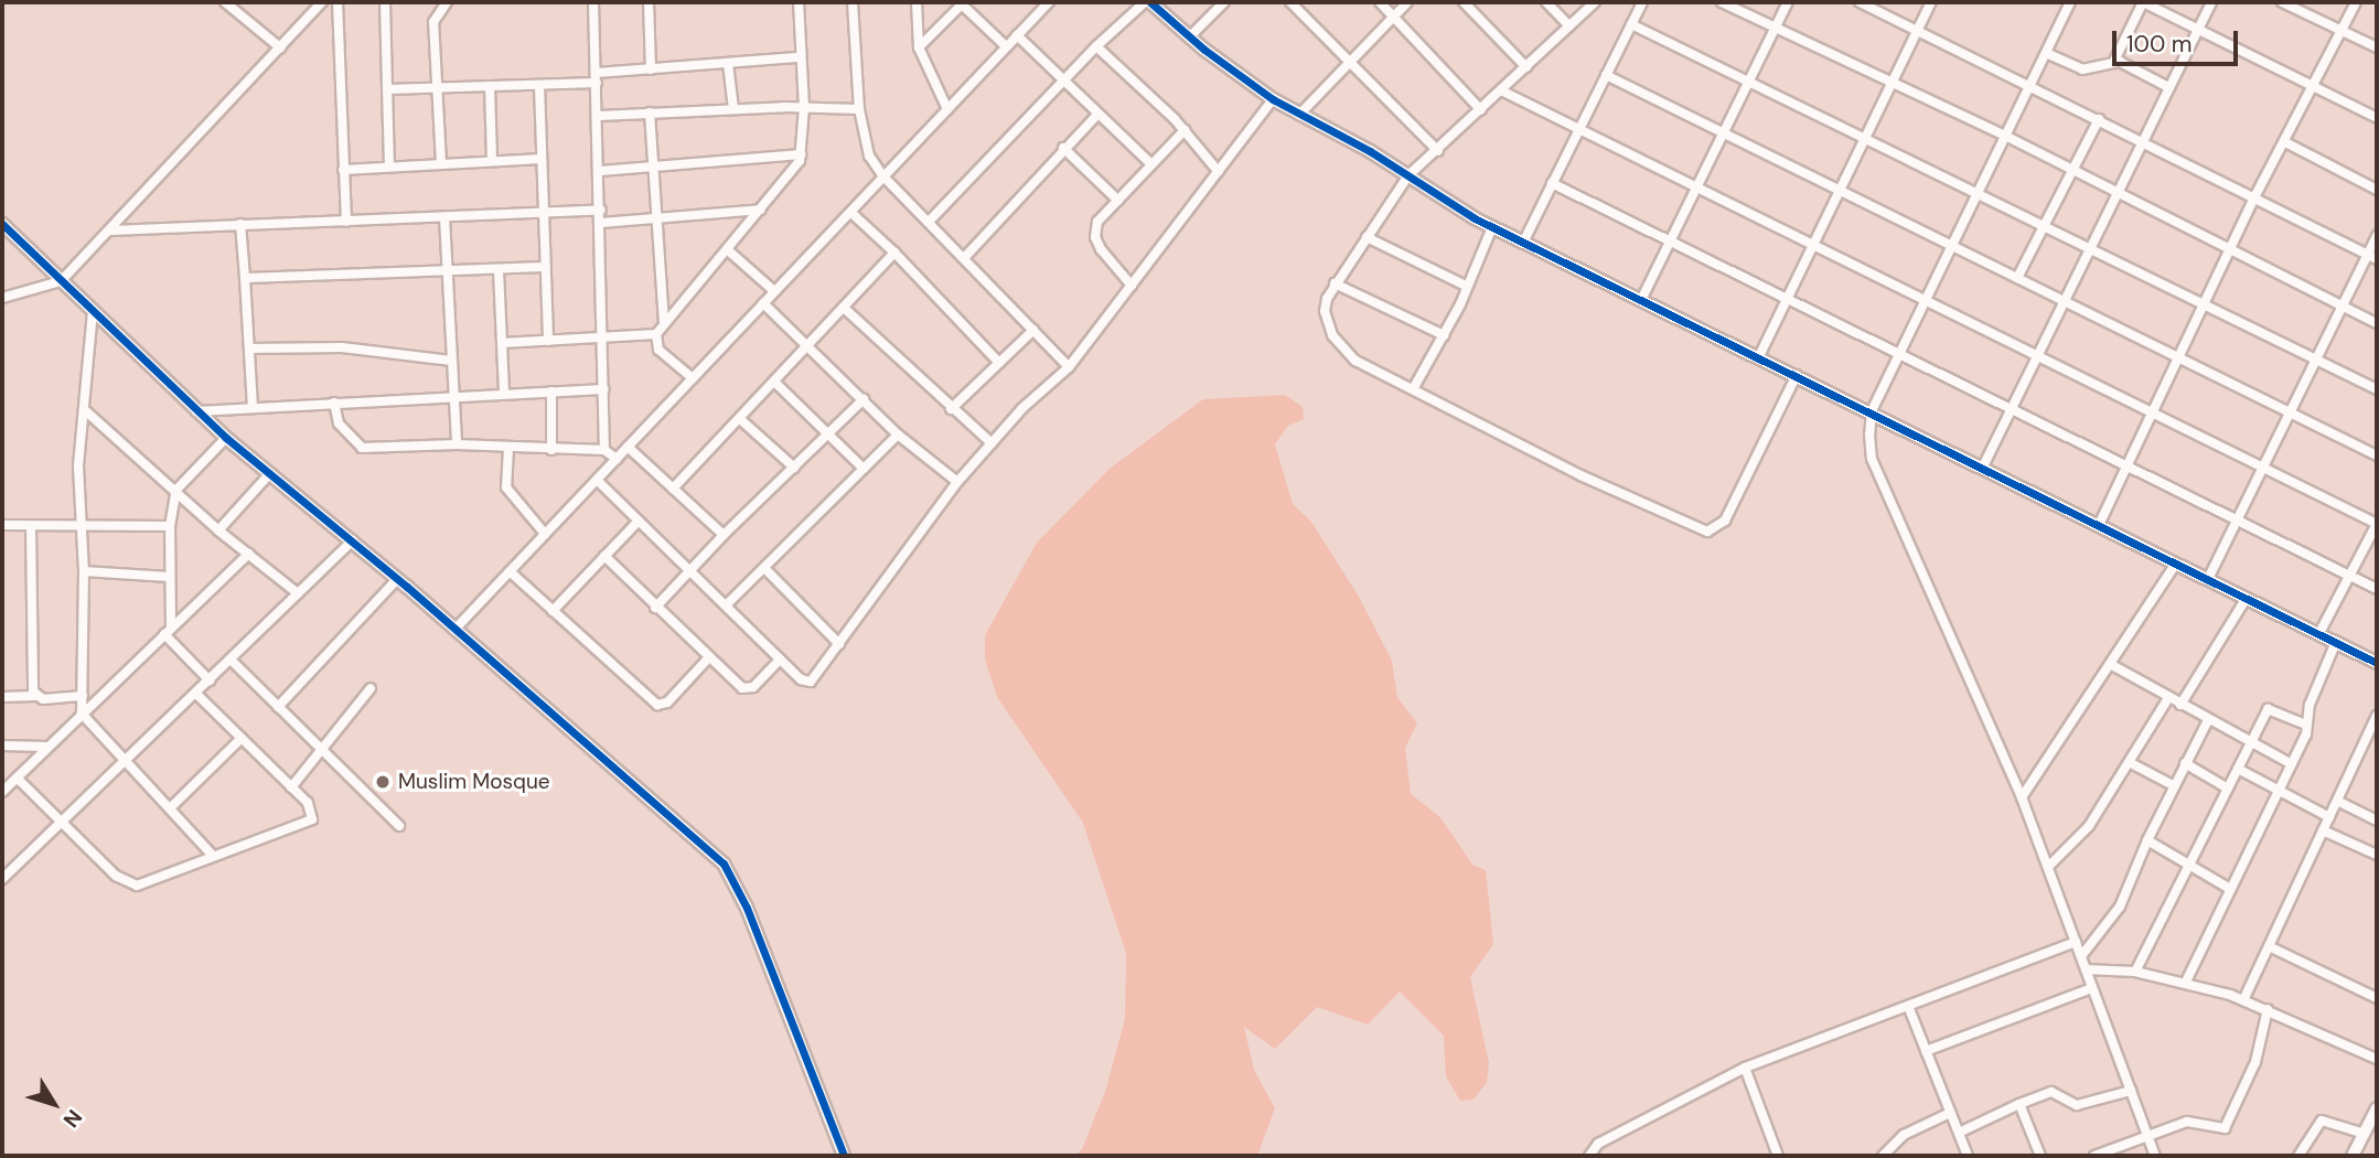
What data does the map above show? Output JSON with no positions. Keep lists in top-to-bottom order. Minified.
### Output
{"places":["Muslim Mosque"],"scale_bar":"100 m","north":"bottom right"}
